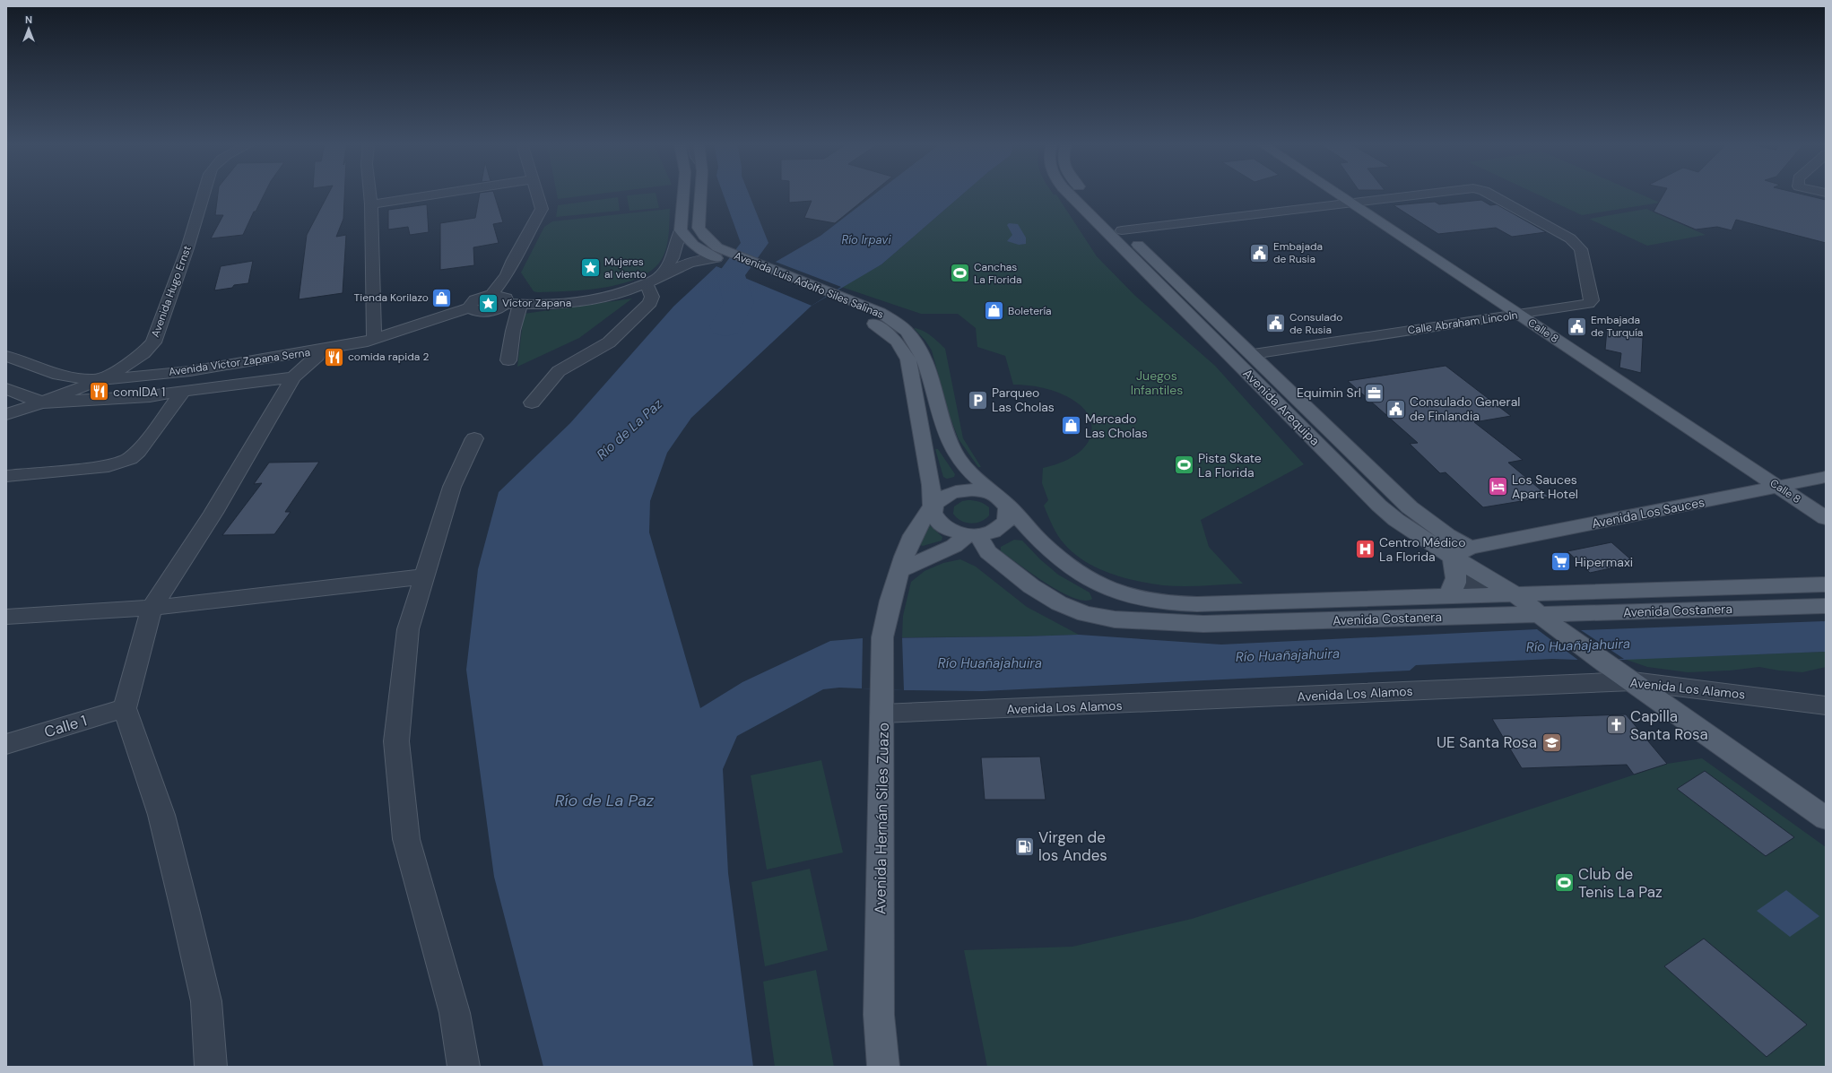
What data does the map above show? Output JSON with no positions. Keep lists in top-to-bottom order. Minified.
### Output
{"streets":{"main road":["Avenida Luis Adolfo Siles Salinas","Calle 8","Avenida Arequipa","Avenida Los Sauces","Avenida Costanera","Avenida Hernán Siles Zuazo"],"street":["Avenida Hugo Ernst","Calle Abraham Lincoln","Avenida Víctor Zapana Serna","Avenida Los Alamos","Calle 1"]},"crossings":[["Avenida Luis Adolfo Siles Salinas","Avenida Costanera"],["Avenida Luis Adolfo Siles Salinas","Avenida Hernán Siles Zuazo"],["Avenida Hugo Ernst","Avenida Víctor Zapana Serna"],["Calle Abraham Lincoln","Calle 8"],["Calle Abraham Lincoln","Avenida Arequipa"],["Calle 8","Avenida Los Sauces"],["Avenida Arequipa","Avenida Los Sauces"],["Avenida Arequipa","Avenida Costanera"],["Avenida Arequipa","Avenida Los Alamos"],["Avenida Costanera","Avenida Hernán Siles Zuazo"],["Avenida Los Alamos","Avenida Hernán Siles Zuazo"]],"water":["Río Irpavi","Río de La Paz","Río Huañajahuira"],"parks":["Juegos Infantiles"],"places":{"public building":["Embajada de Rusia","Consulado de Rusia","Embajada de Turquía","Consulado General de Finlandia"],"place":["Mujeres al viento","Víctor Zapana"],"sports":["Canchas La Florida","Pista Skate La Florida","Club de Tenis La Paz"],"shop":["Tienda Korilazo","Boletería","Mercado Las Cholas"],"restaurant":["comida rapida 2","comIDA 1"],"office":["Equimin Srl"],"parking":["Parqueo Las Cholas"],"hotel":["Los Sauces Apart Hotel"],"hospital":["Centro Médico La Florida"],"supermarket":["Hipermaxi"],"church":["Capilla Santa Rosa"],"school or university":["UE Santa Rosa"],"fuel station":["Virgen de los Andes"]},"north":"top"}
